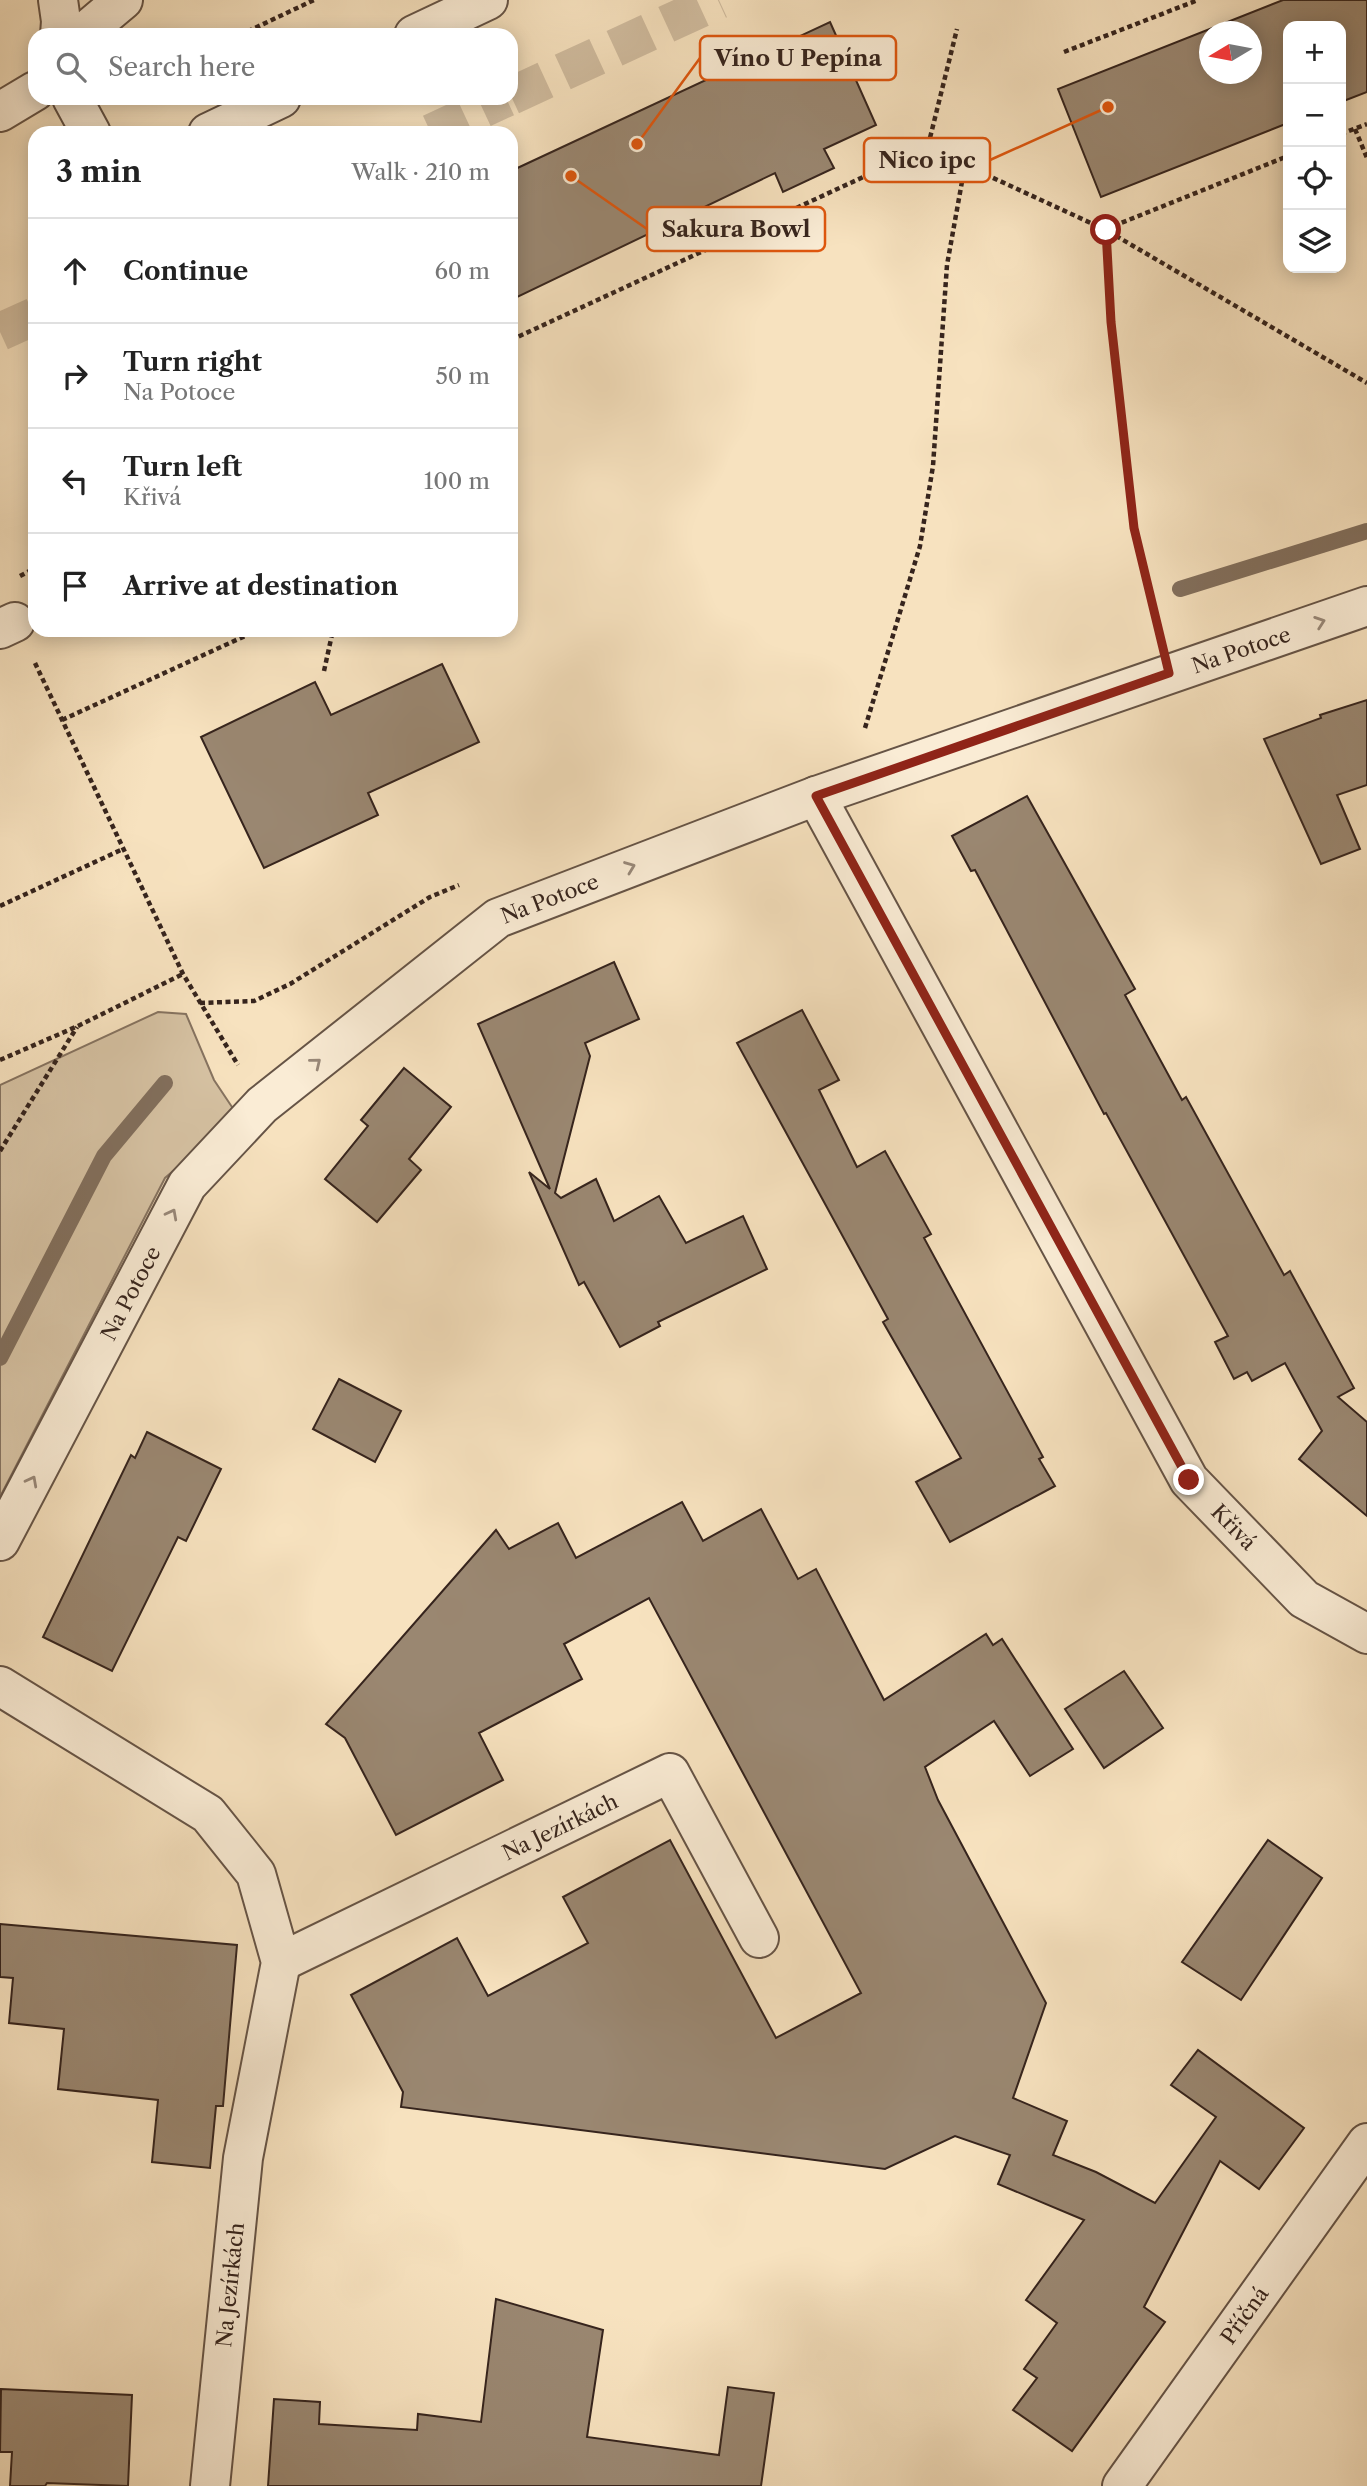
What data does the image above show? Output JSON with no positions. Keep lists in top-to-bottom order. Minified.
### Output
{"streets":{"street":["Na Potoce","Křivá","Na Jezírkách","Příčná"]},"crossings":[["Na Potoce","Křivá"]],"one_way":["Na Potoce"],"places":["Nico ipc","Víno U Pepína","Sakura Bowl"],"north":"left","page":{"map_buttons":["+","−"],"search":"Search here","heading":["3 min","Walk · 210 m"],"list":[["Continue","60 m"],["Turn right","Na Potoce","50 m"],["Turn left","Křivá","100 m"],"Arrive at destination"]}}
